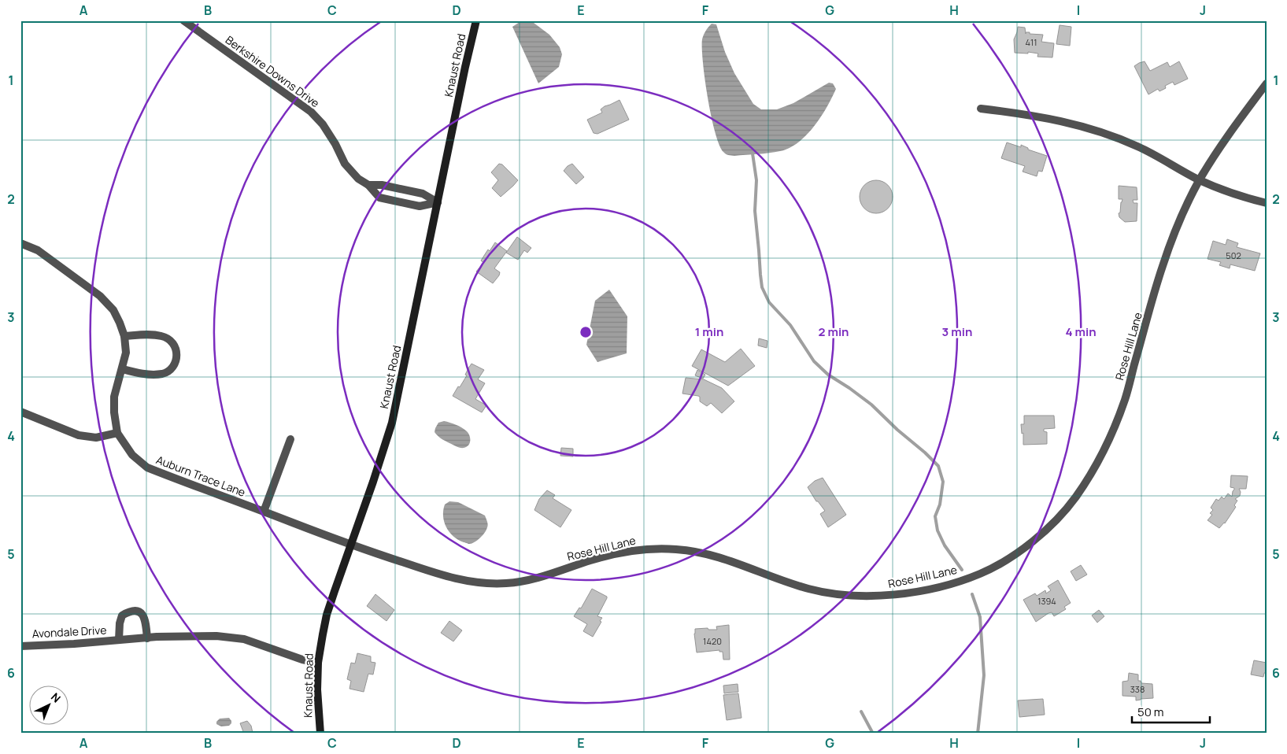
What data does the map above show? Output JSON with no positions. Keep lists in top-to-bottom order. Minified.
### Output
{"streets":{"main road":["Knaust Road"],"street":["Berkshire Downs Drive","Rose Hill Lane","Auburn Trace Lane","Avondale Drive"]},"crossings":[["Knaust Road","Berkshire Downs Drive"],["Knaust Road","Rose Hill Lane"],["Knaust Road","Auburn Trace Lane"],["Knaust Road","Avondale Drive"],["Rose Hill Lane","Auburn Trace Lane"]],"house_numbers":["411","502","1394","1420","338"],"scale_bar":"50 m","north":"top right","grid":{"columns":["A","B","C","D","E","F","G","H","I","J"],"rows":["1","2","3","4","5","6"]},"rings":["1 min","2 min","3 min","4 min"]}
